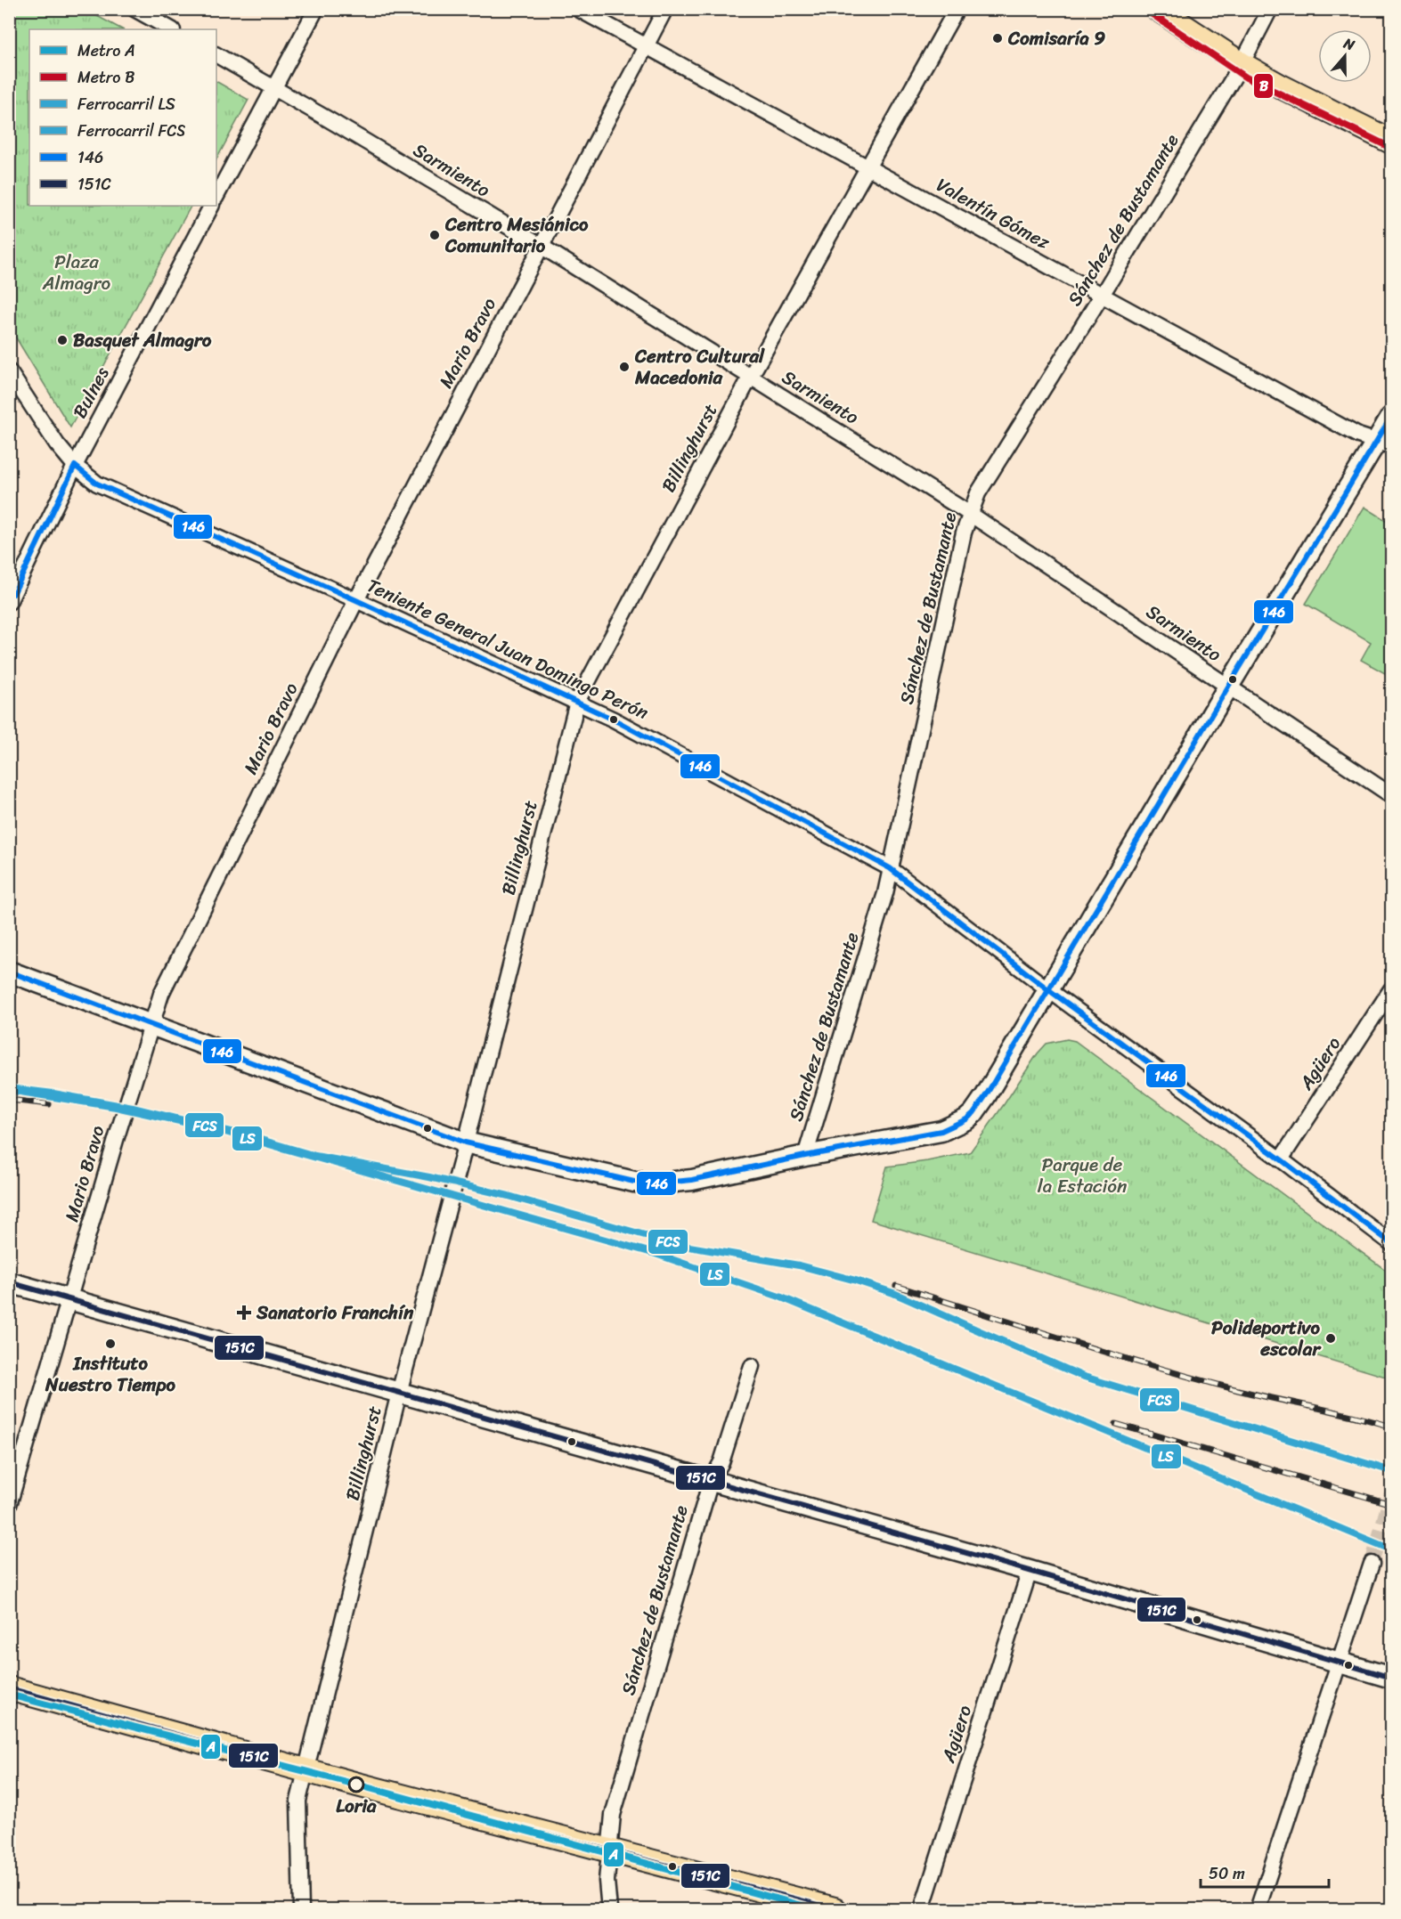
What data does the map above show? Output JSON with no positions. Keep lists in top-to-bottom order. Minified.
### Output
{"streets":{"street":["Sarmiento","Valentín Gómez","Sánchez de Bustamante","Mario Bravo","Bulnes","Billinghurst","Teniente General Juan Domingo Perón","Agüero"]},"crossings":[["Sarmiento","Sánchez de Bustamante"],["Sarmiento","Mario Bravo"],["Sarmiento","Billinghurst"],["Valentín Gómez","Sánchez de Bustamante"],["Valentín Gómez","Mario Bravo"],["Valentín Gómez","Billinghurst"],["Sánchez de Bustamante","Teniente General Juan Domingo Perón"],["Mario Bravo","Teniente General Juan Domingo Perón"],["Bulnes","Teniente General Juan Domingo Perón"],["Billinghurst","Teniente General Juan Domingo Perón"],["Teniente General Juan Domingo Perón","Agüero"]],"parks":["Plaza Almagro","Parque de la Estación"],"places":{"other":["Comisaría 9","Centro Mesiánico Comunitario","Basquet Almagro","Centro Cultural Macedonia","Polideportivo escolar","Instituto Nuestro Tiempo","Loria"],"health":["Sanatorio Franchín"]},"lines":["metro line B","transit line 146","rail line FCS","rail line LS","transit line 151C","metro line A"],"legend":["Metro A","Metro B","Ferrocarril LS","Ferrocarril FCS","146","151C"],"scale_bar":"50 m","north":"top"}
